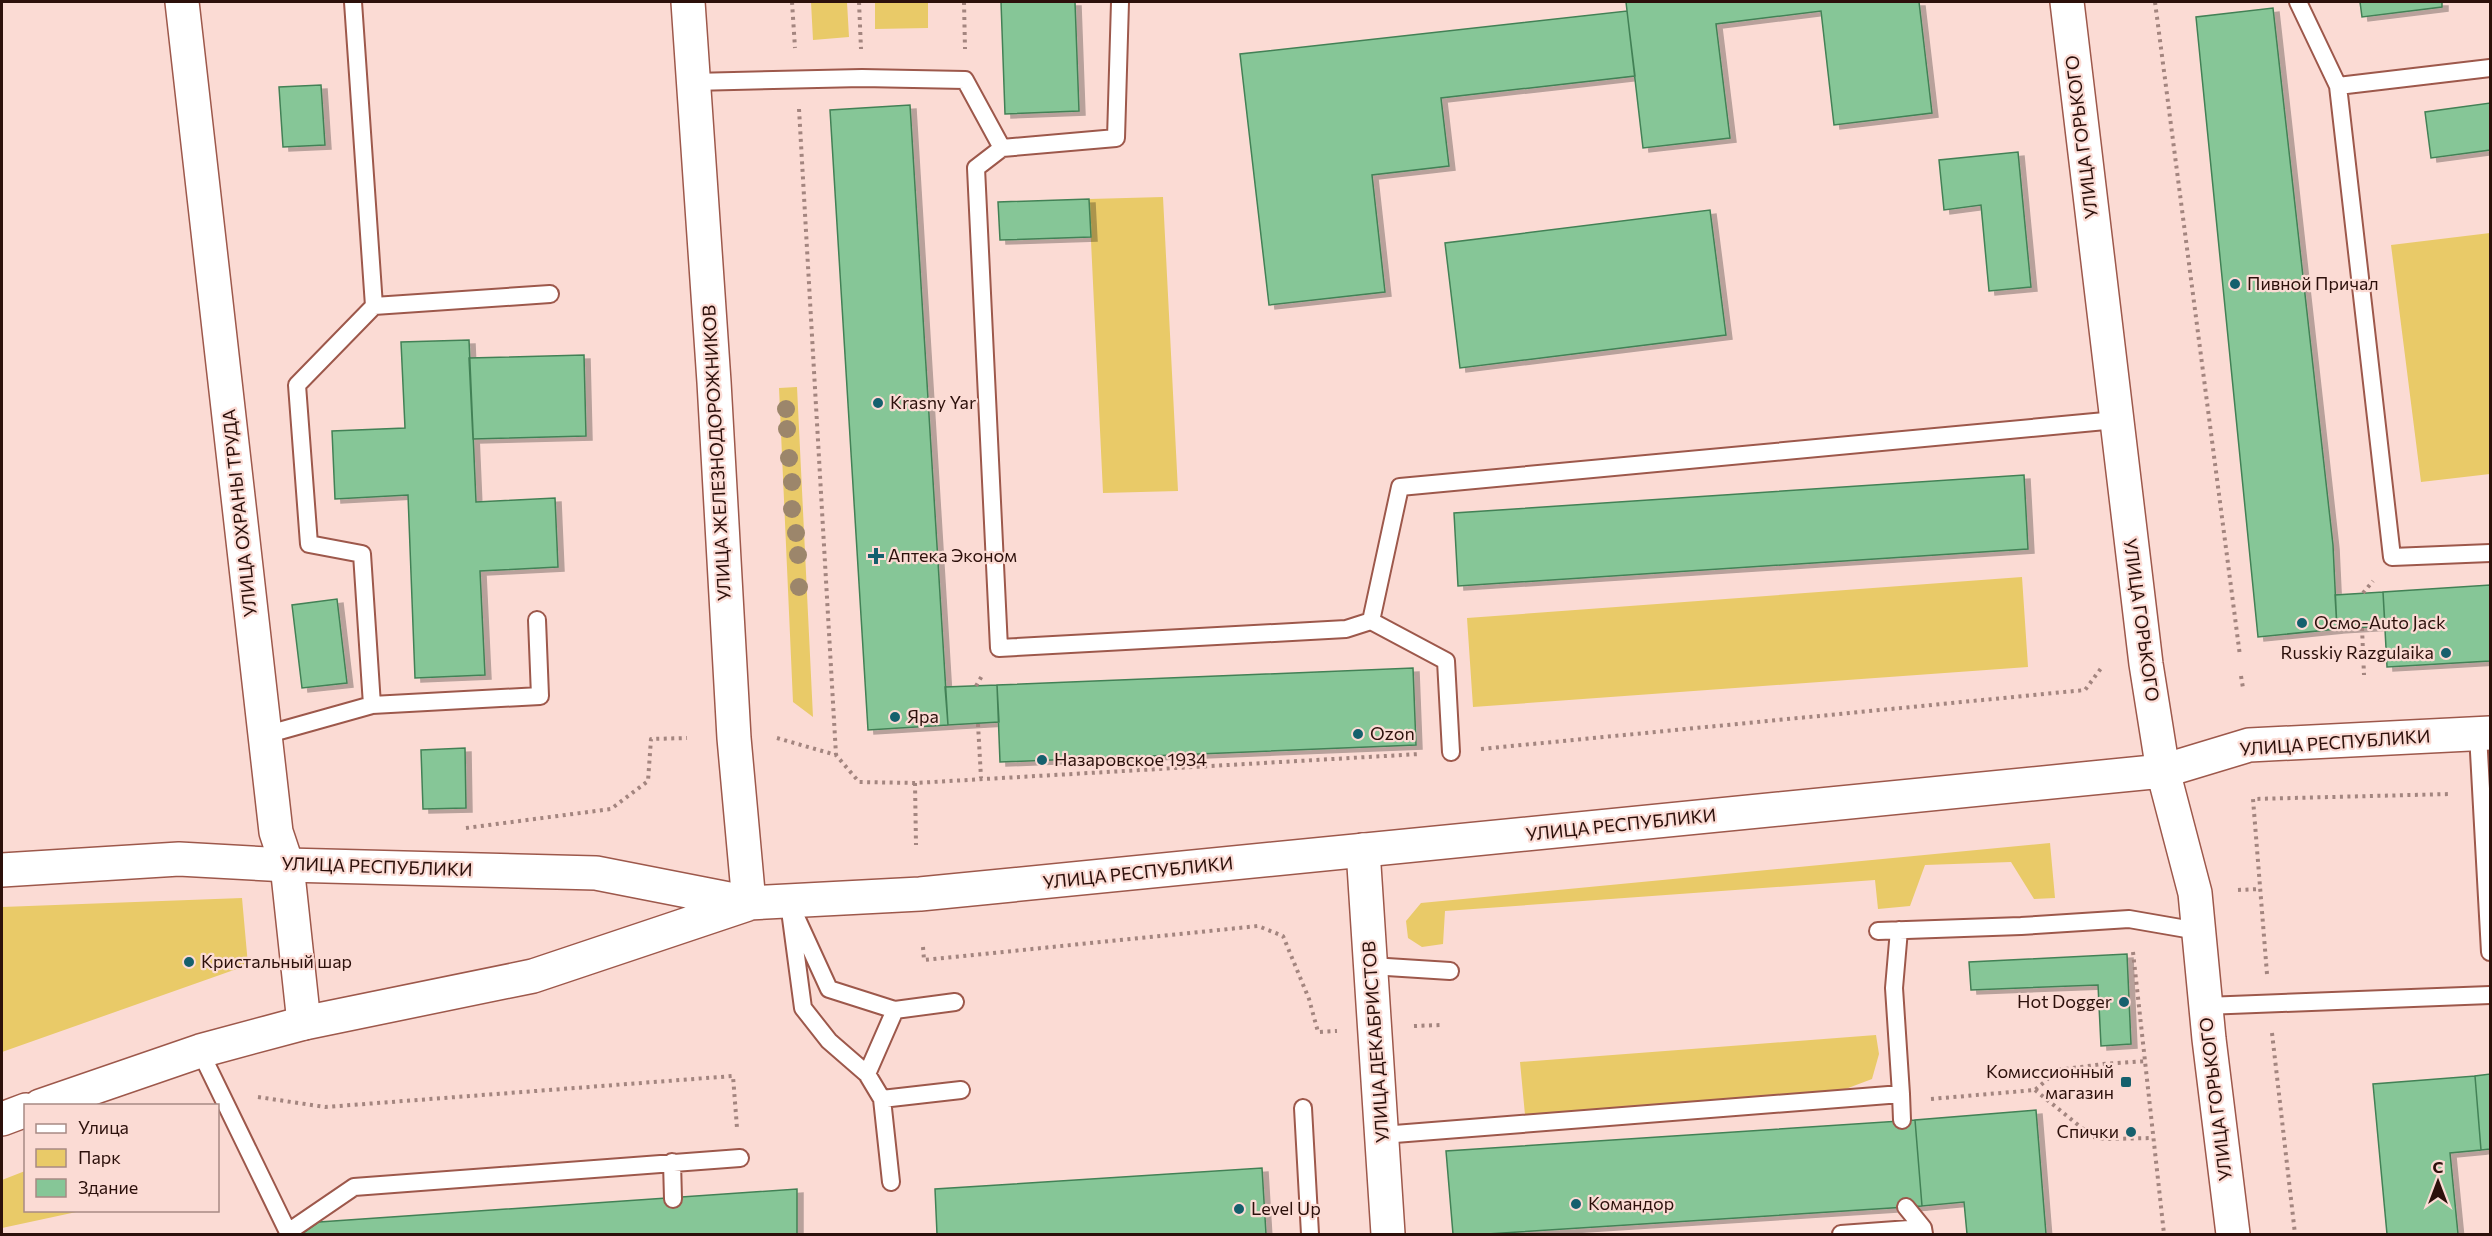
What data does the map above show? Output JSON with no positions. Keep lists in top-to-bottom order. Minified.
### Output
{"streets":{"main road":["УЛИЦА ГОРЬКОГО","УЛИЦА ЖЕЛЕЗНОДОРОЖНИКОВ","УЛИЦА ОХРАНЫ ТРУДА","УЛИЦА РЕСПУБЛИКИ","УЛИЦА ДЕКАБРИСТОВ"]},"crossings":[["УЛИЦА ГОРЬКОГО","УЛИЦА РЕСПУБЛИКИ"],["УЛИЦА ЖЕЛЕЗНОДОРОЖНИКОВ","УЛИЦА РЕСПУБЛИКИ"],["УЛИЦА ОХРАНЫ ТРУДА","УЛИЦА РЕСПУБЛИКИ"],["УЛИЦА РЕСПУБЛИКИ","УЛИЦА ДЕКАБРИСТОВ"]],"places":{"other":["Пивной Причал","Krasny Yar","Осмо-Auto Jack","Russkiy Razgulaika","Яра","Ozon","Назаровское 1934","Кристальный шар","Hot Dogger","Спички","Командор","Level Up"],"health":["Аптека Эконом"],"transit":["Комиссионный магазин"]},"legend":["Улица","Парк","Здание"],"north":"top"}
